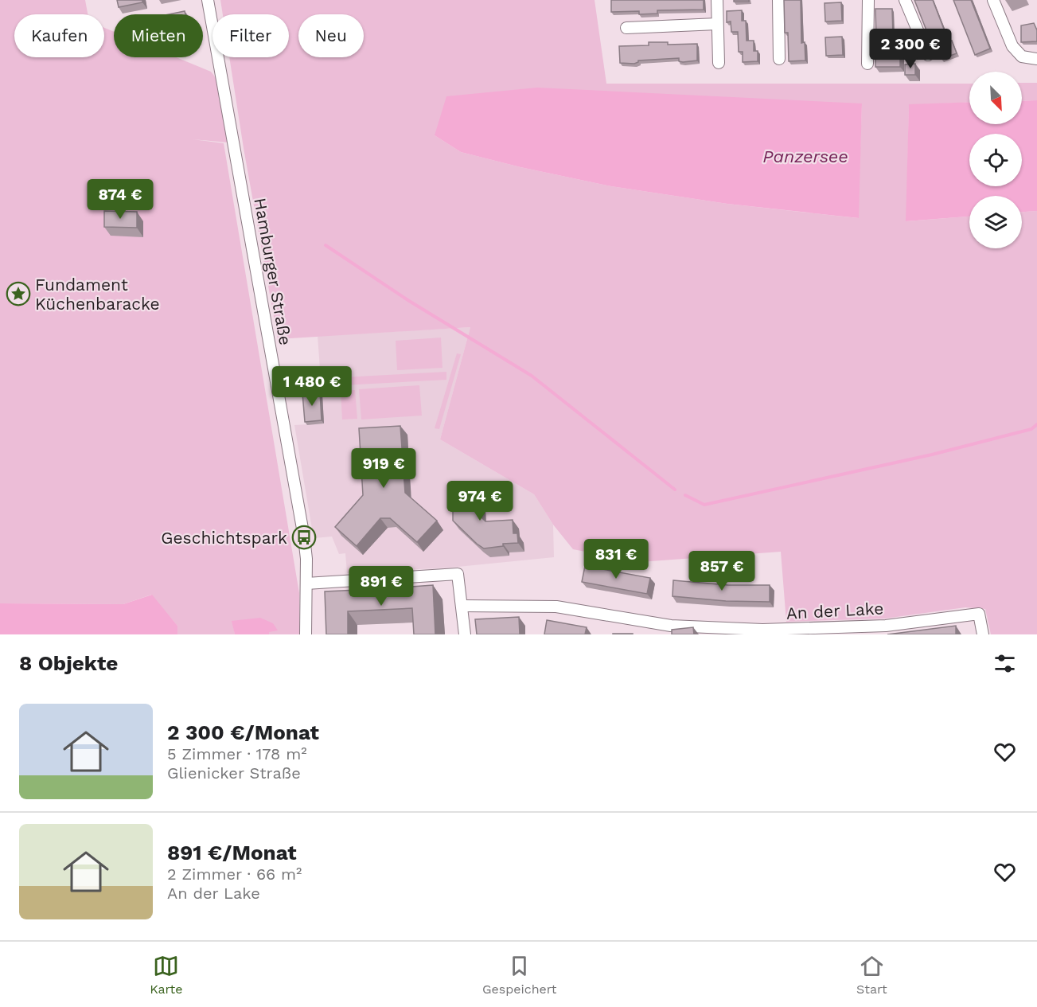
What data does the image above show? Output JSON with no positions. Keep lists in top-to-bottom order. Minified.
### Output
{"streets":{"street":["Hamburger Straße","An der Lake"]},"water":["Panzersee"],"places":{"place":["Fundament Küchenbaracke"],"bus stop":["Geschichtspark"]},"north":"bottom right","page":{"chip":["Kaufen","Mieten","Filter","Neu"],"price":["2 300 €","874 €","1 480 €","919 €","974 €","831 €","857 €","891 €"],"heading":"8 Objekte","list":[{"name":"2 300 €/Monat","note":"5 Zimmer · 178 m² · Glienicker Straße"},{"name":"891 €/Monat","note":"2 Zimmer · 66 m² · An der Lake"}],"tabs":["Karte","Gespeichert","Start"]}}
